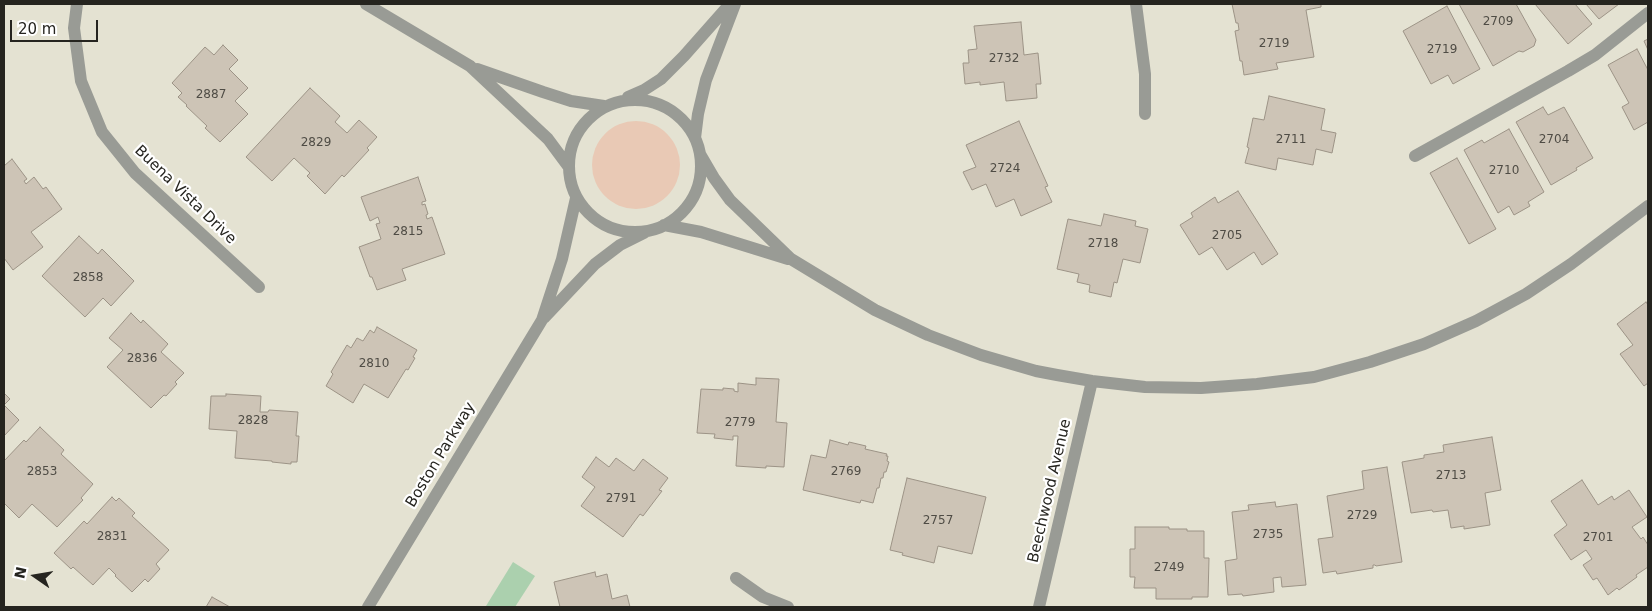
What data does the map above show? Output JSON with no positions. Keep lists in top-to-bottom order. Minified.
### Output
{"streets":{"street":["Buena Vista Drive","Boston Parkway","Beechwood Avenue"]},"house_numbers":["2709","2719","2719","2732","2887","2711","2704","2829","2724","2710","2815","2705","2718","2858","2836","2810","2828","2779","2853","2769","2713","2791","2729","2757","2735","2831","2701","2749"],"scale_bar":"20 m","north":"left"}
